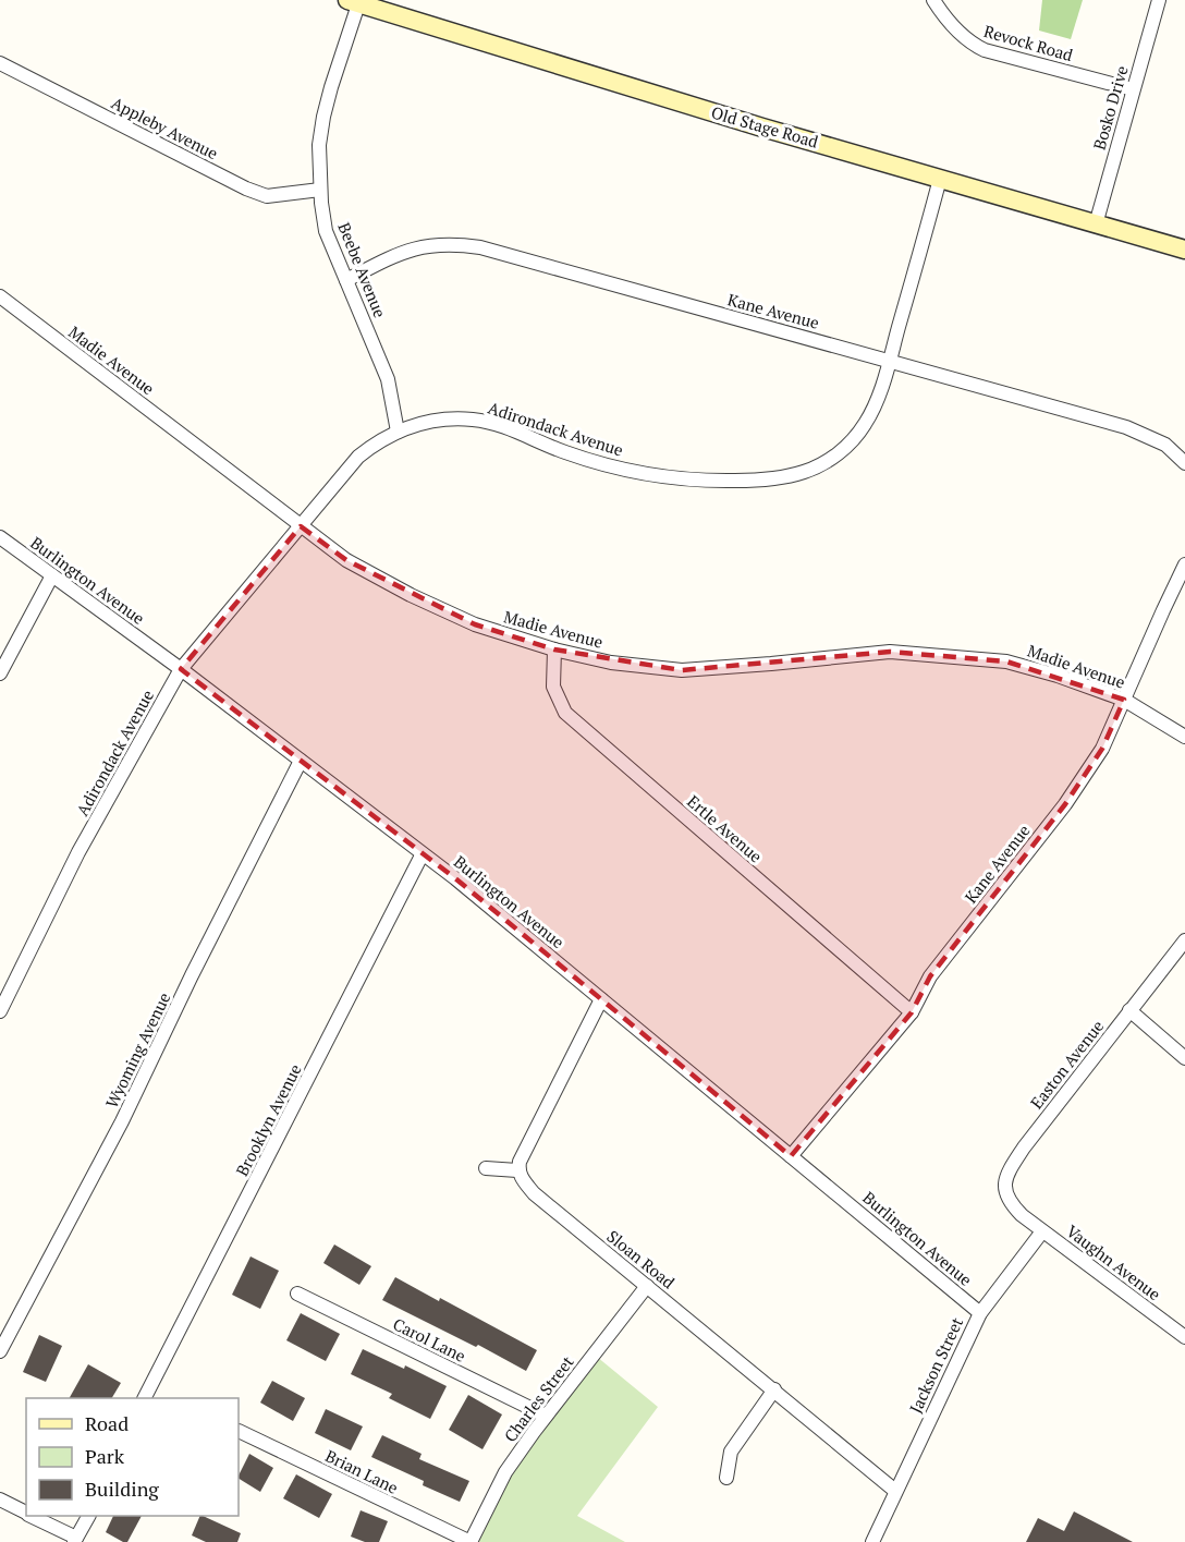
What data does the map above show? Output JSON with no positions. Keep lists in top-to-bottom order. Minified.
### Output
{"streets":{"main road":["Old Stage Road"],"street":["Revock Road","Bosko Drive","Appleby Avenue","Beebe Avenue","Kane Avenue","Madie Avenue","Adirondack Avenue","Burlington Avenue","Ertle Avenue","Wyoming Avenue","Easton Avenue","Brooklyn Avenue","Sloan Road","Vaughn Avenue","Carol Lane","Jackson Street","Charles Street","Brian Lane"]},"crossings":[["Revock Road","Bosko Drive"],["Bosko Drive","Old Stage Road"],["Old Stage Road","Beebe Avenue"],["Old Stage Road","Adirondack Avenue"],["Appleby Avenue","Beebe Avenue"],["Beebe Avenue","Kane Avenue"],["Beebe Avenue","Adirondack Avenue"],["Kane Avenue","Madie Avenue"],["Kane Avenue","Adirondack Avenue"],["Kane Avenue","Burlington Avenue"],["Kane Avenue","Ertle Avenue"],["Madie Avenue","Adirondack Avenue"],["Madie Avenue","Ertle Avenue"],["Adirondack Avenue","Burlington Avenue"],["Burlington Avenue","Wyoming Avenue"],["Burlington Avenue","Brooklyn Avenue"],["Burlington Avenue","Jackson Street"],["Easton Avenue","Vaughn Avenue"],["Sloan Road","Jackson Street"],["Sloan Road","Charles Street"],["Vaughn Avenue","Jackson Street"],["Carol Lane","Charles Street"],["Charles Street","Brian Lane"]],"legend":["Road","Park","Building"]}
